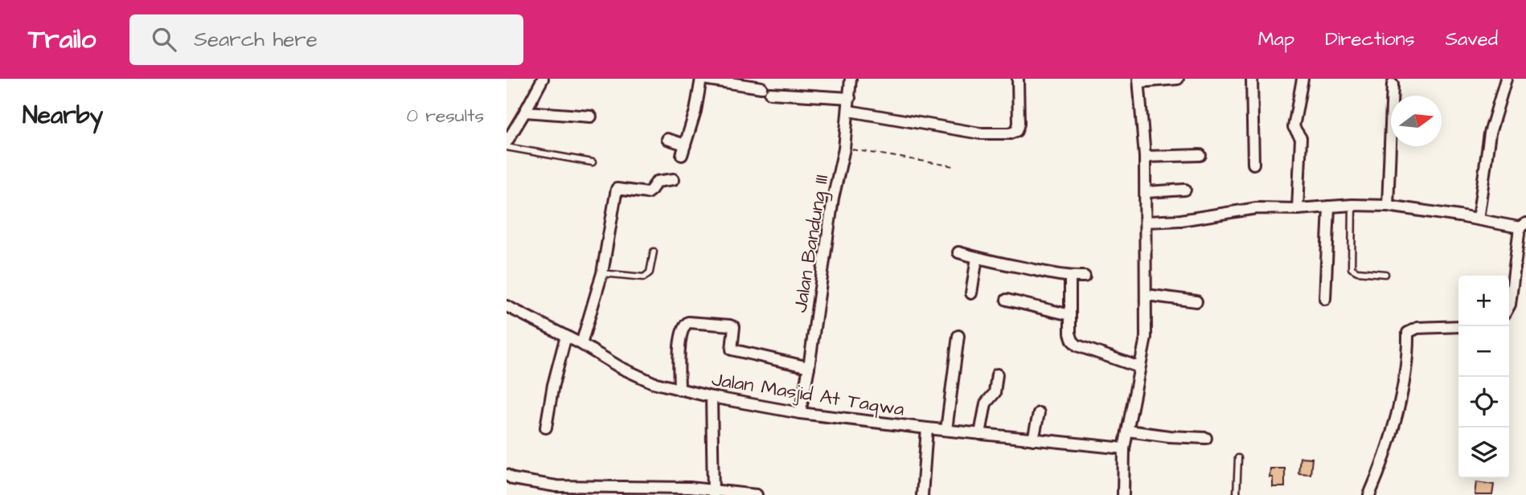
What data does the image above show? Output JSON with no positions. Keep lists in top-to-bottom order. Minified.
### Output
{"streets":{"street":["Jalan Bandung III","Jalan Masjid At Taqwa"]},"crossings":[["Jalan Bandung III","Jalan Masjid At Taqwa"]],"north":"right","page":{"header":"Trailo","search":"Search here","nav":["Map","Directions","Saved"],"heading":["Nearby","0 results"],"map_buttons":["+","−"]}}
